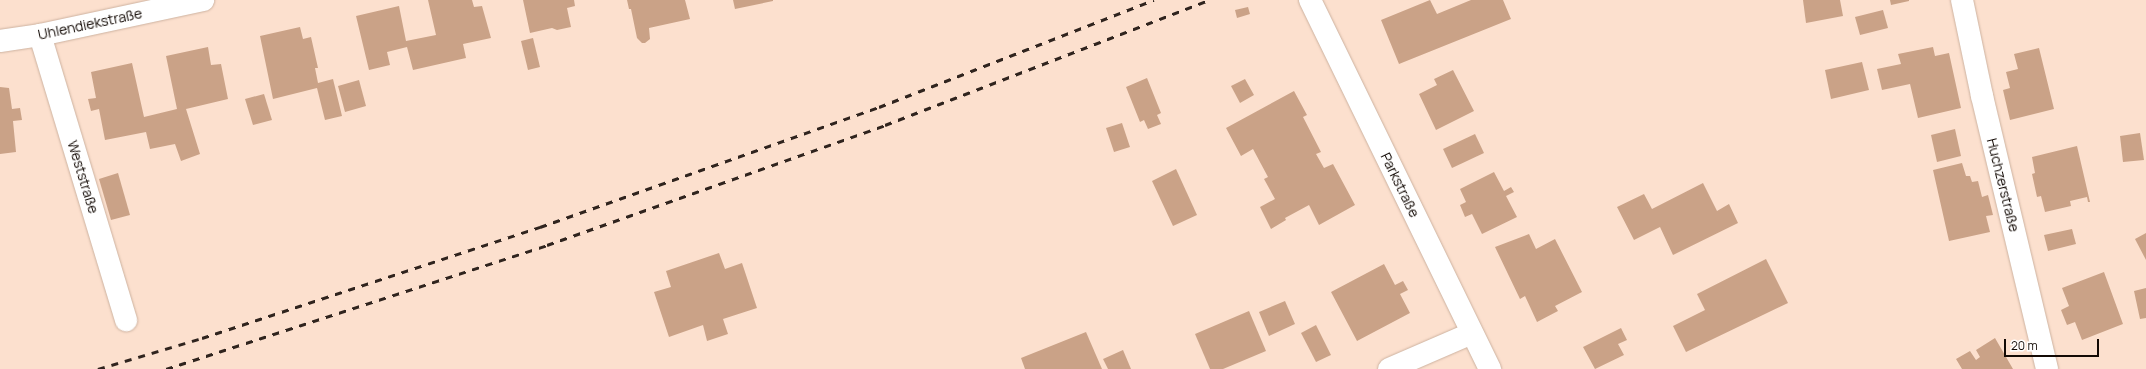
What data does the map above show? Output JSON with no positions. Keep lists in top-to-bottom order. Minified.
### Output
{"streets":{"street":["Uhlendiekstraße","Weststraße","Parkstraße","Huchzerstraße"]},"crossings":[["Uhlendiekstraße","Weststraße"]],"scale_bar":"20 m"}
